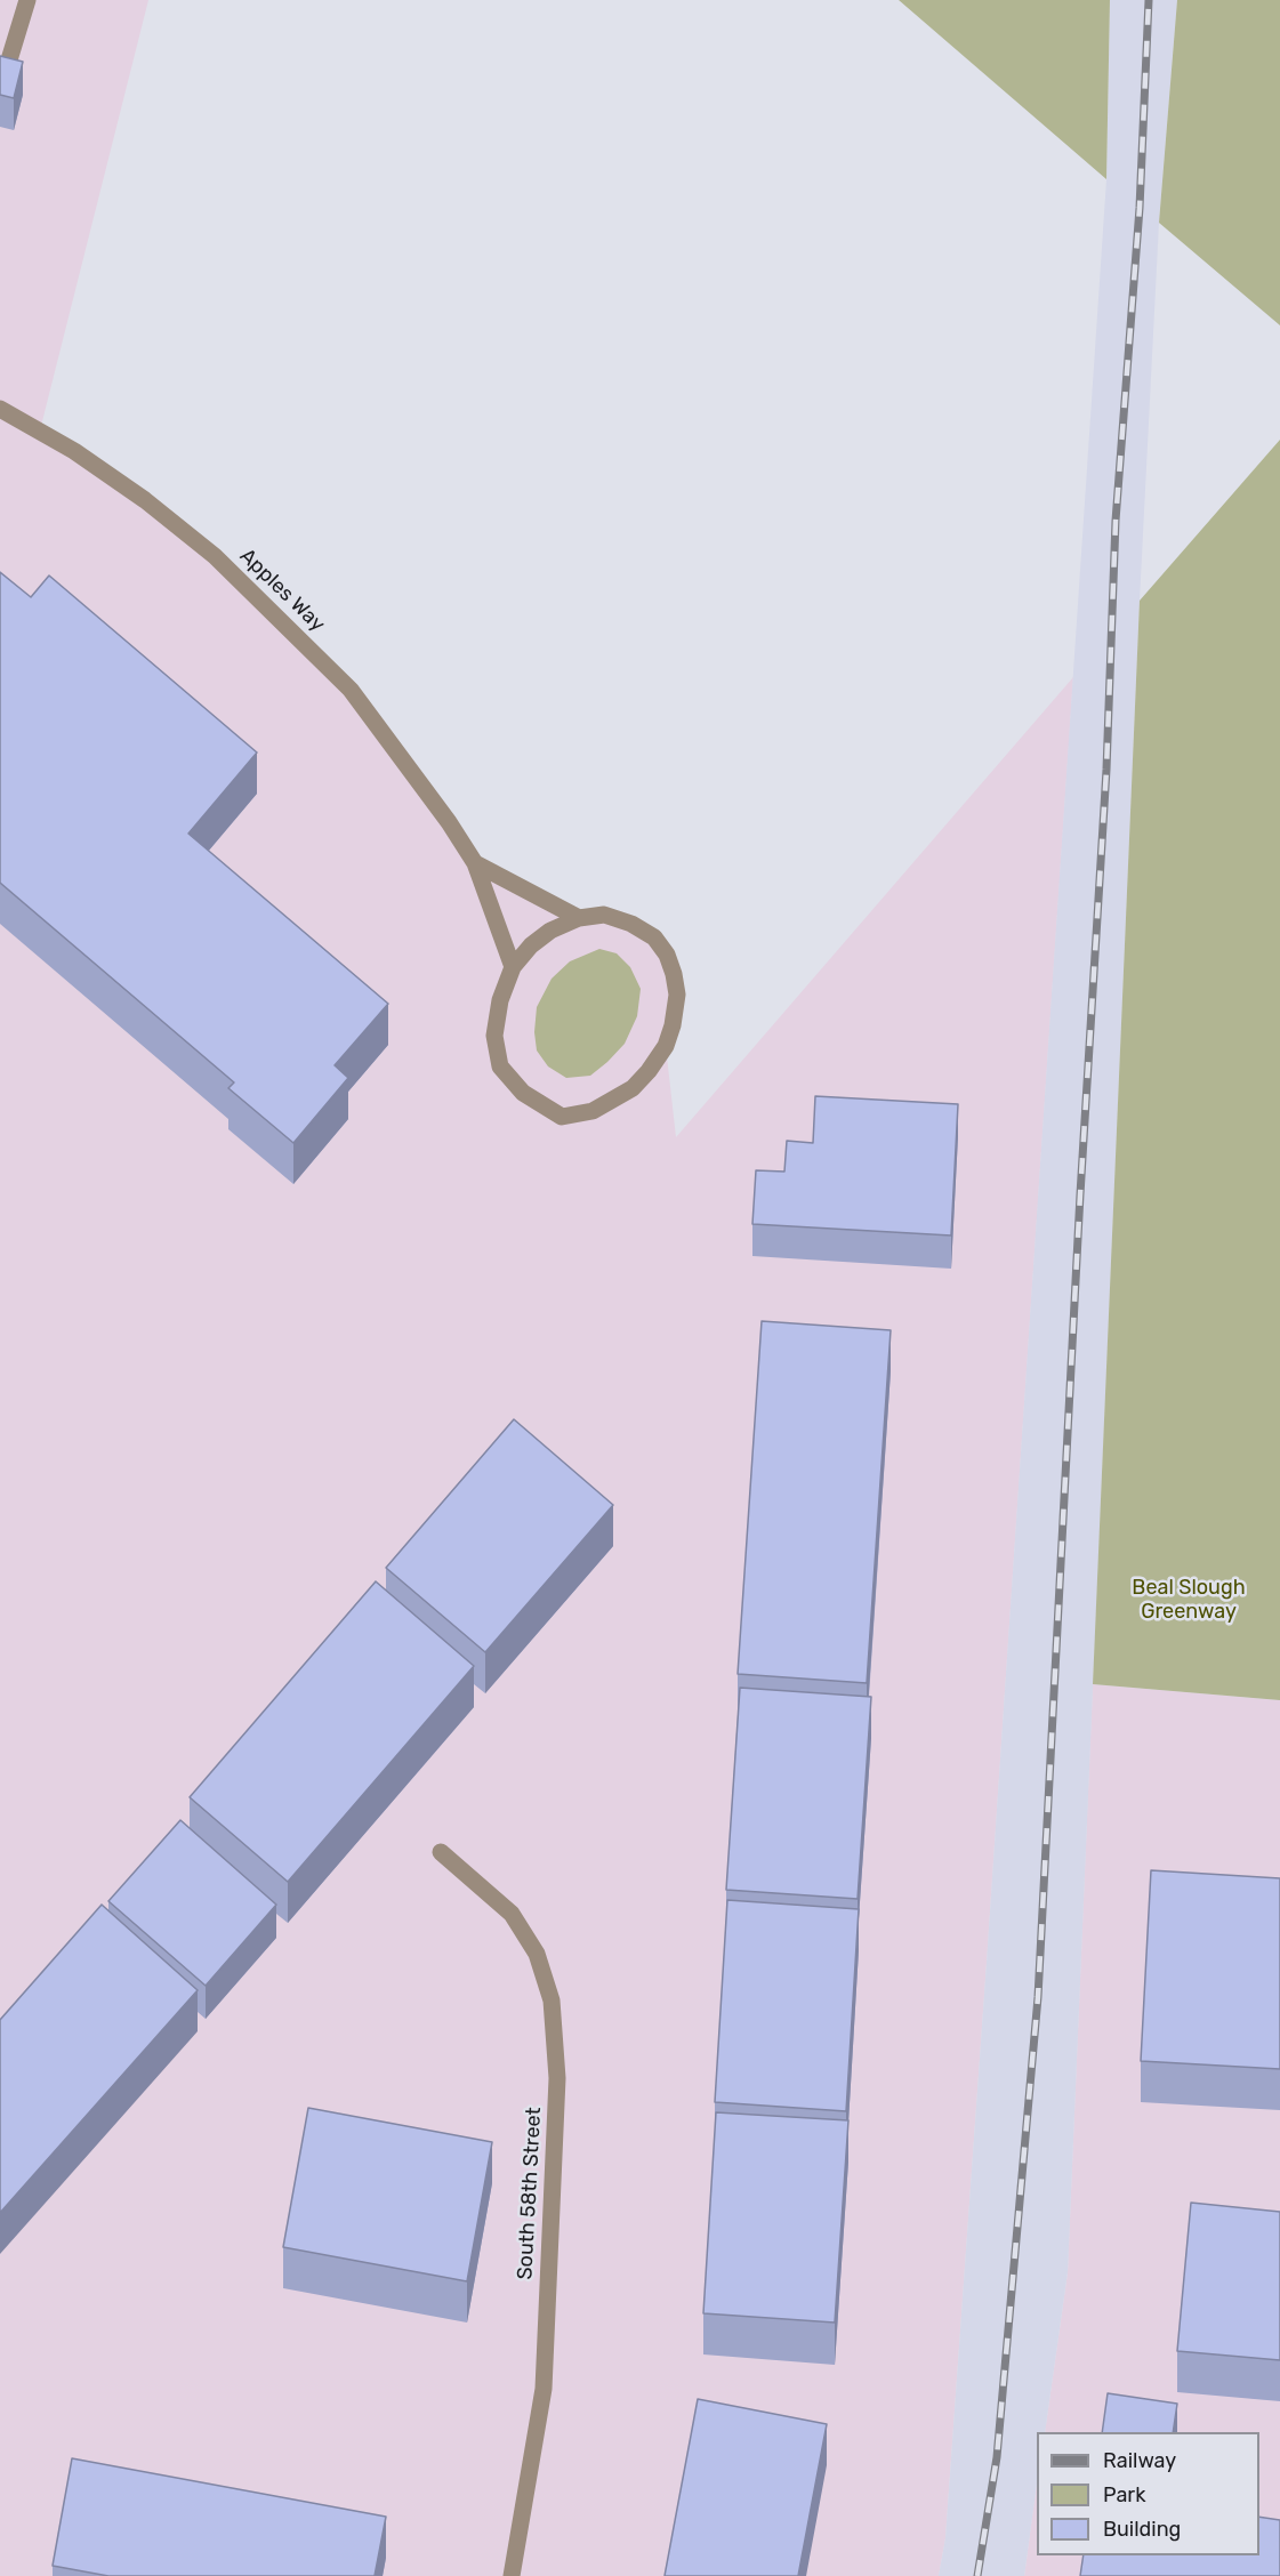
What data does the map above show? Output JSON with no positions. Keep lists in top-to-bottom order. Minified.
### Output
{"streets":{"lane":["Apples Way","South 58th Street"]},"parks":["Beal Slough Greenway"],"legend":["Railway","Park","Building"]}
